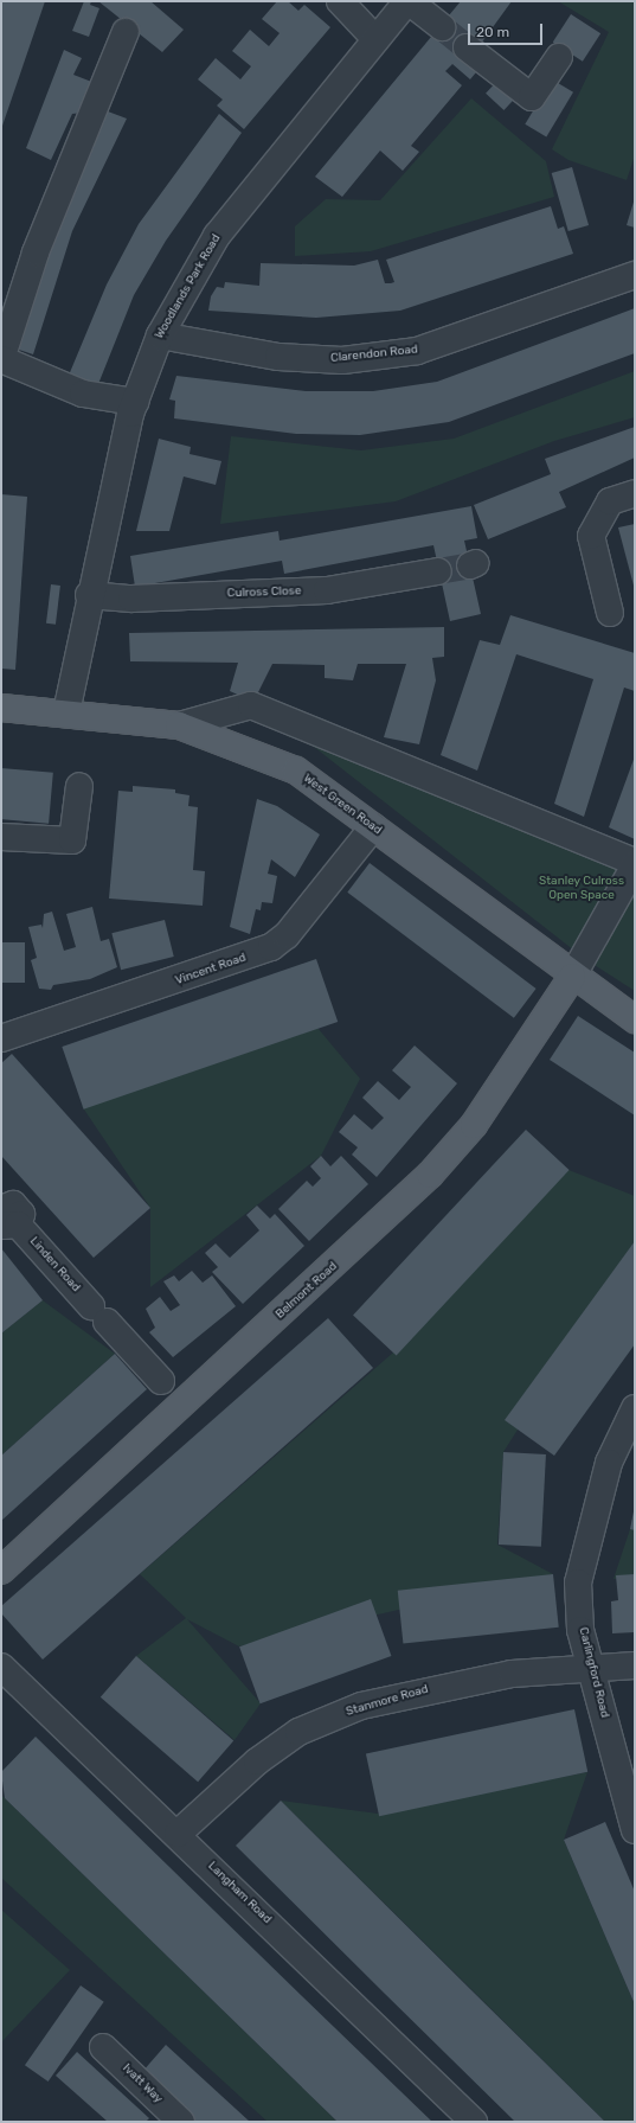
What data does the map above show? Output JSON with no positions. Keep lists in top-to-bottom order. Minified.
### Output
{"streets":{"main road":["West Green Road","Belmont Road"],"street":["Woodlands Park Road","Clarendon Road","Culross Close","Vincent Road","Linden Road","Carlingford Road","Stanmore Road","Langham Road","Ivatt Way"]},"crossings":[["Woodlands Park Road","Clarendon Road"],["Woodlands Park Road","Culross Close"],["Woodlands Park Road","West Green Road"],["West Green Road","Vincent Road"],["West Green Road","Belmont Road"],["Carlingford Road","Stanmore Road"],["Stanmore Road","Langham Road"]],"parks":["Stanley Culross Open Space"],"scale_bar":"20 m"}
